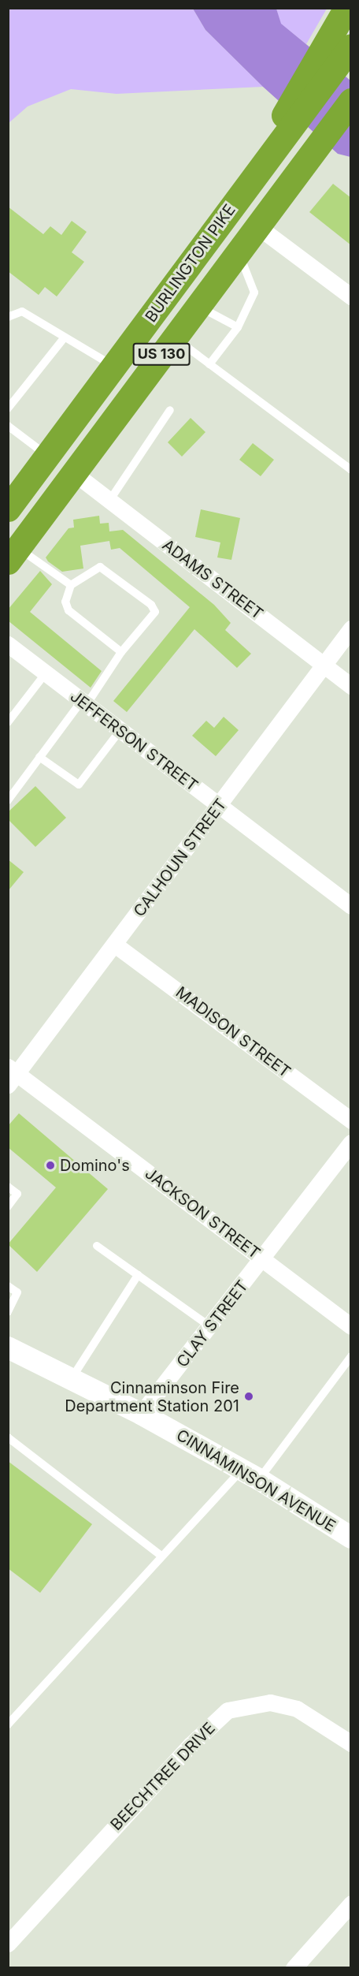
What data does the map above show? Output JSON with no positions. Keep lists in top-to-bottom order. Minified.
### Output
{"streets":{"highway":["BURLINGTON PIKE","US 130"],"main road":["CINNAMINSON AVENUE"],"street":["ADAMS STREET","JEFFERSON STREET","CALHOUN STREET","MADISON STREET","JACKSON STREET","CLAY STREET","BEECHTREE DRIVE"]},"crossings":[["BURLINGTON PIKE","ADAMS STREET"],["ADAMS STREET","CALHOUN STREET"],["JEFFERSON STREET","CALHOUN STREET"],["CALHOUN STREET","MADISON STREET"],["CALHOUN STREET","JACKSON STREET"],["JACKSON STREET","CLAY STREET"],["CLAY STREET","CINNAMINSON AVENUE"]],"places":["Domino's","Cinnaminson Fire Department Station 201"]}
